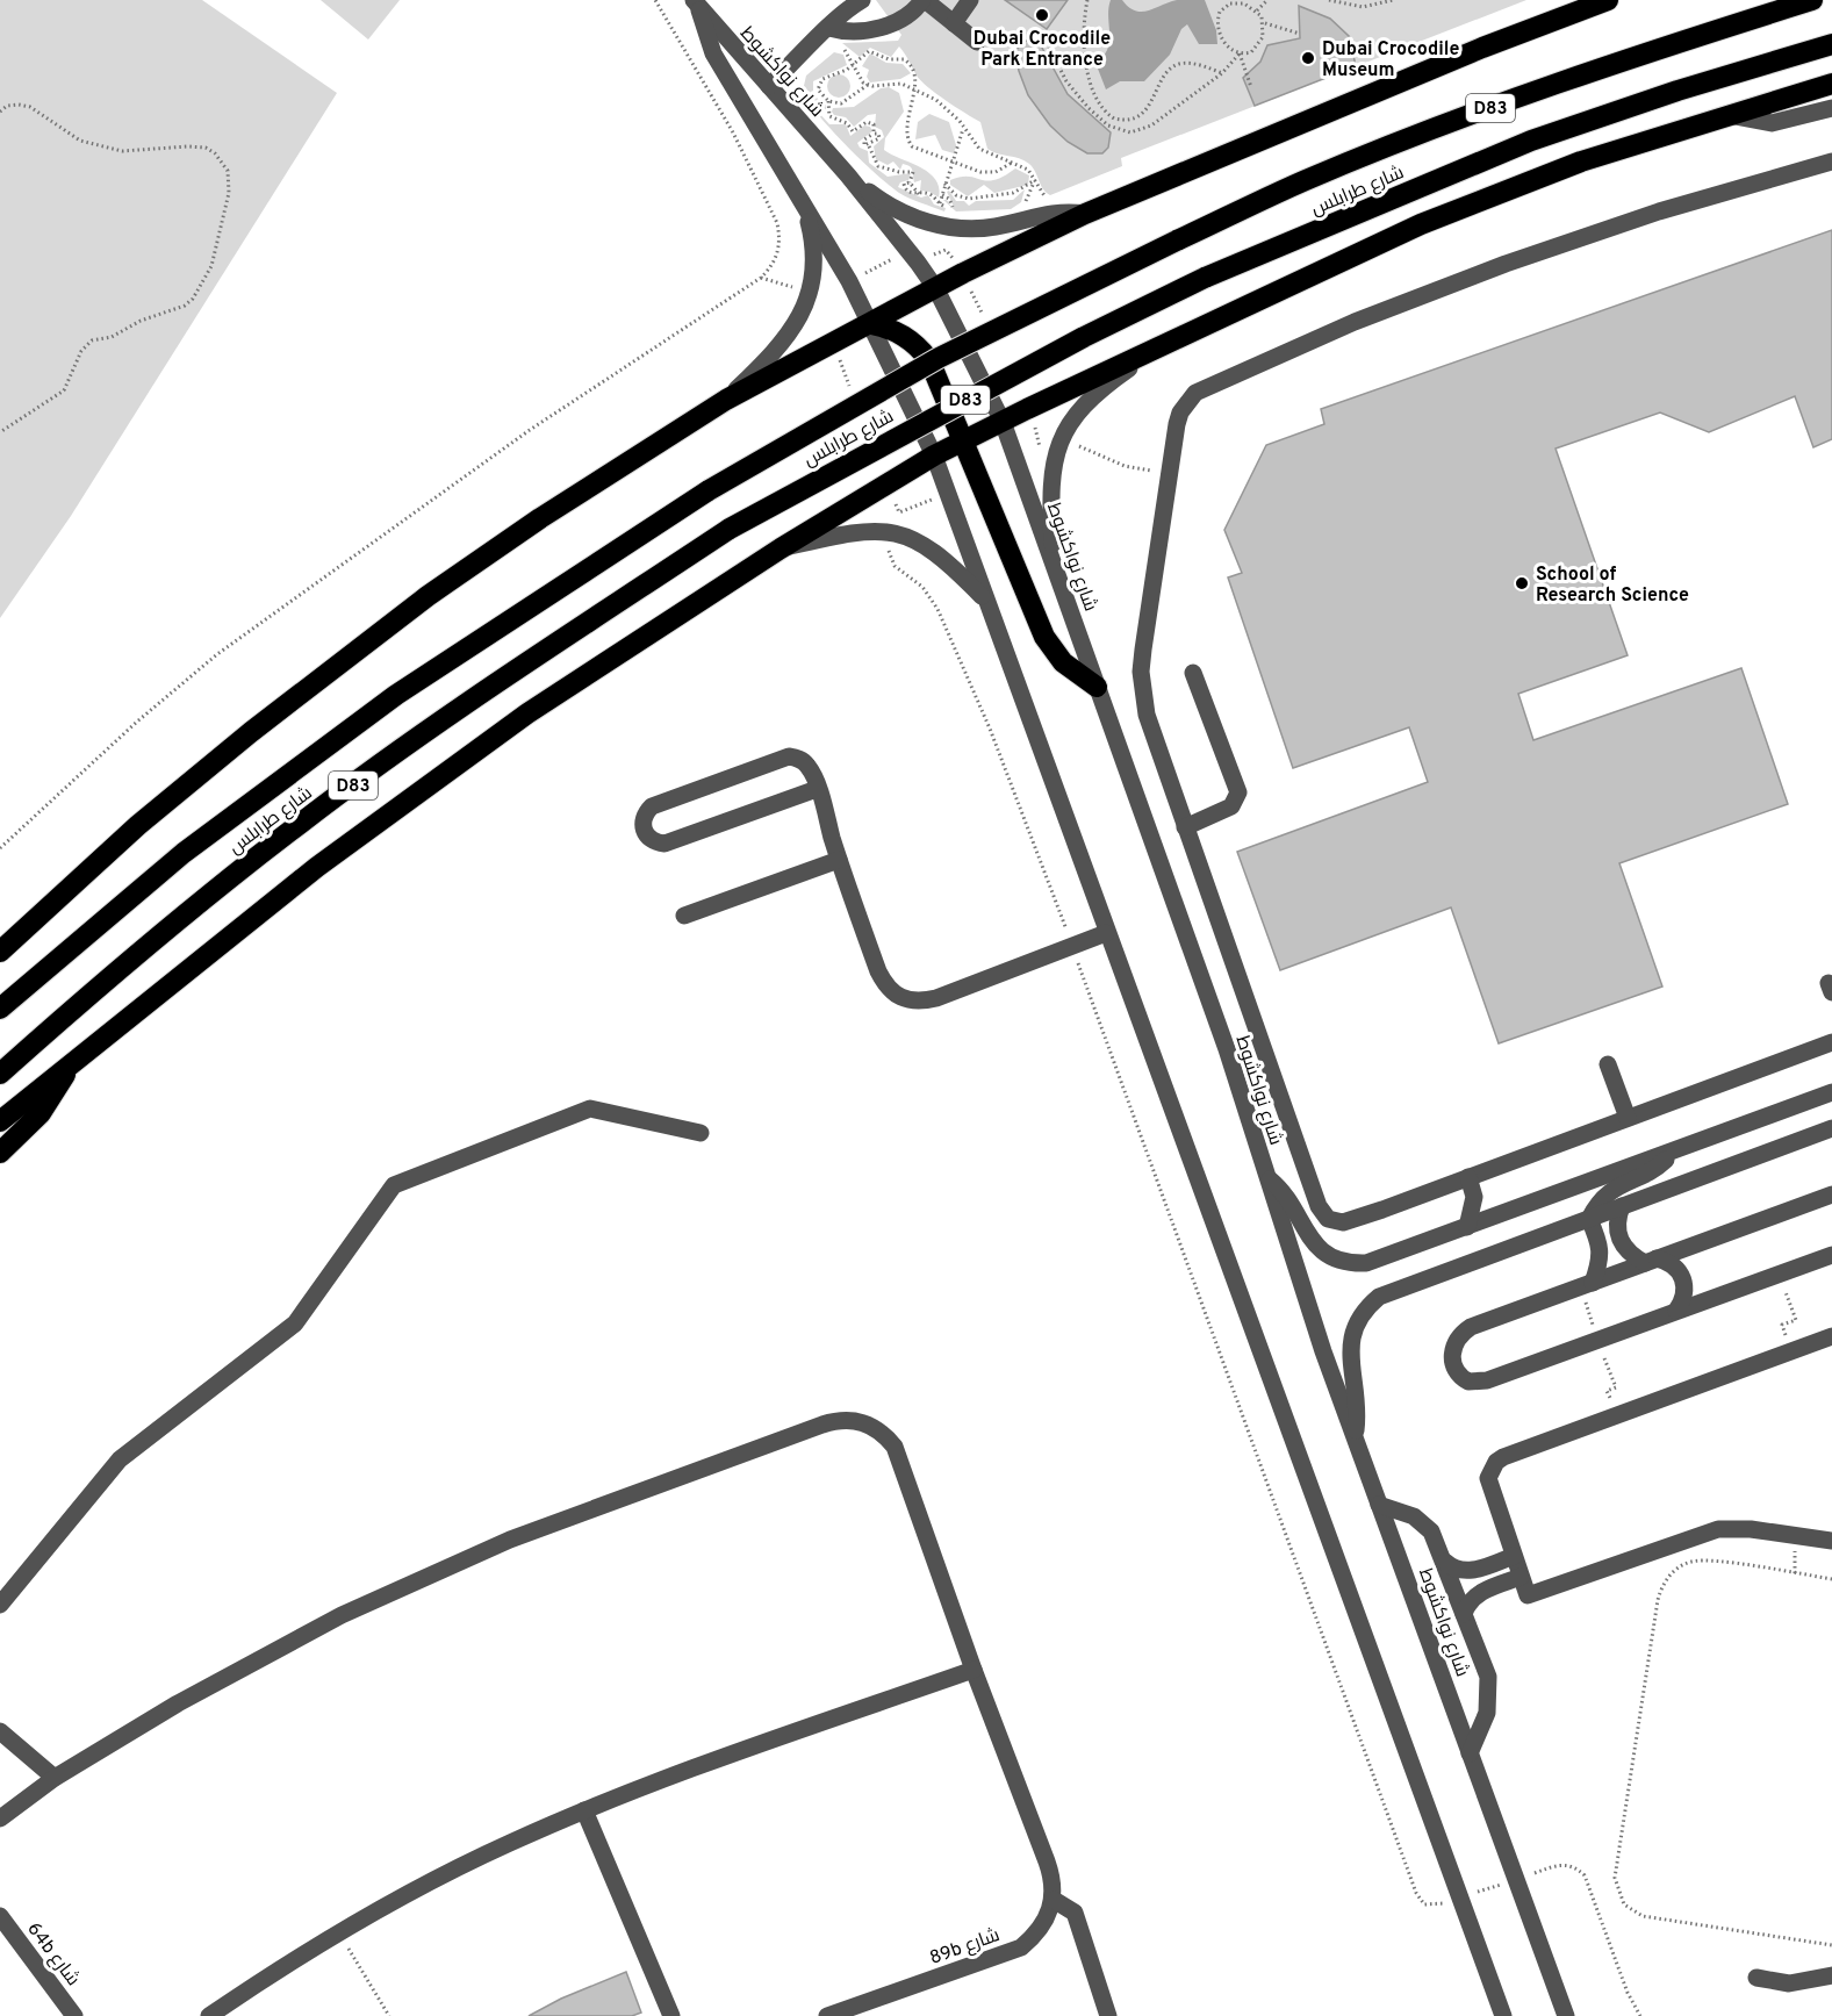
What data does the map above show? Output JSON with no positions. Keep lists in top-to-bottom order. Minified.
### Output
{"streets":{"highway":["D83","شارع طرابلس"],"street":["شارع نواكشوط","89b شارع","64b شارع"]},"places":["Dubai Crocodile Park Entrance","Dubai Crocodile Museum","School of Research Science"]}
